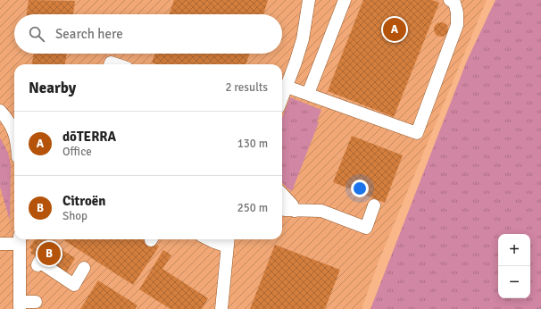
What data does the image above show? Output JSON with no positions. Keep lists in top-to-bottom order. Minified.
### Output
{"page":{"search":"Search here","pins":["A","B"],"heading":["Nearby","2 results"],"list":[{"mark":"A","name":"dōTERRA","note":"Office","value":"130 m"},{"mark":"B","name":"Citroën","note":"Shop","value":"250 m"}],"map_buttons":["+","−"]}}
